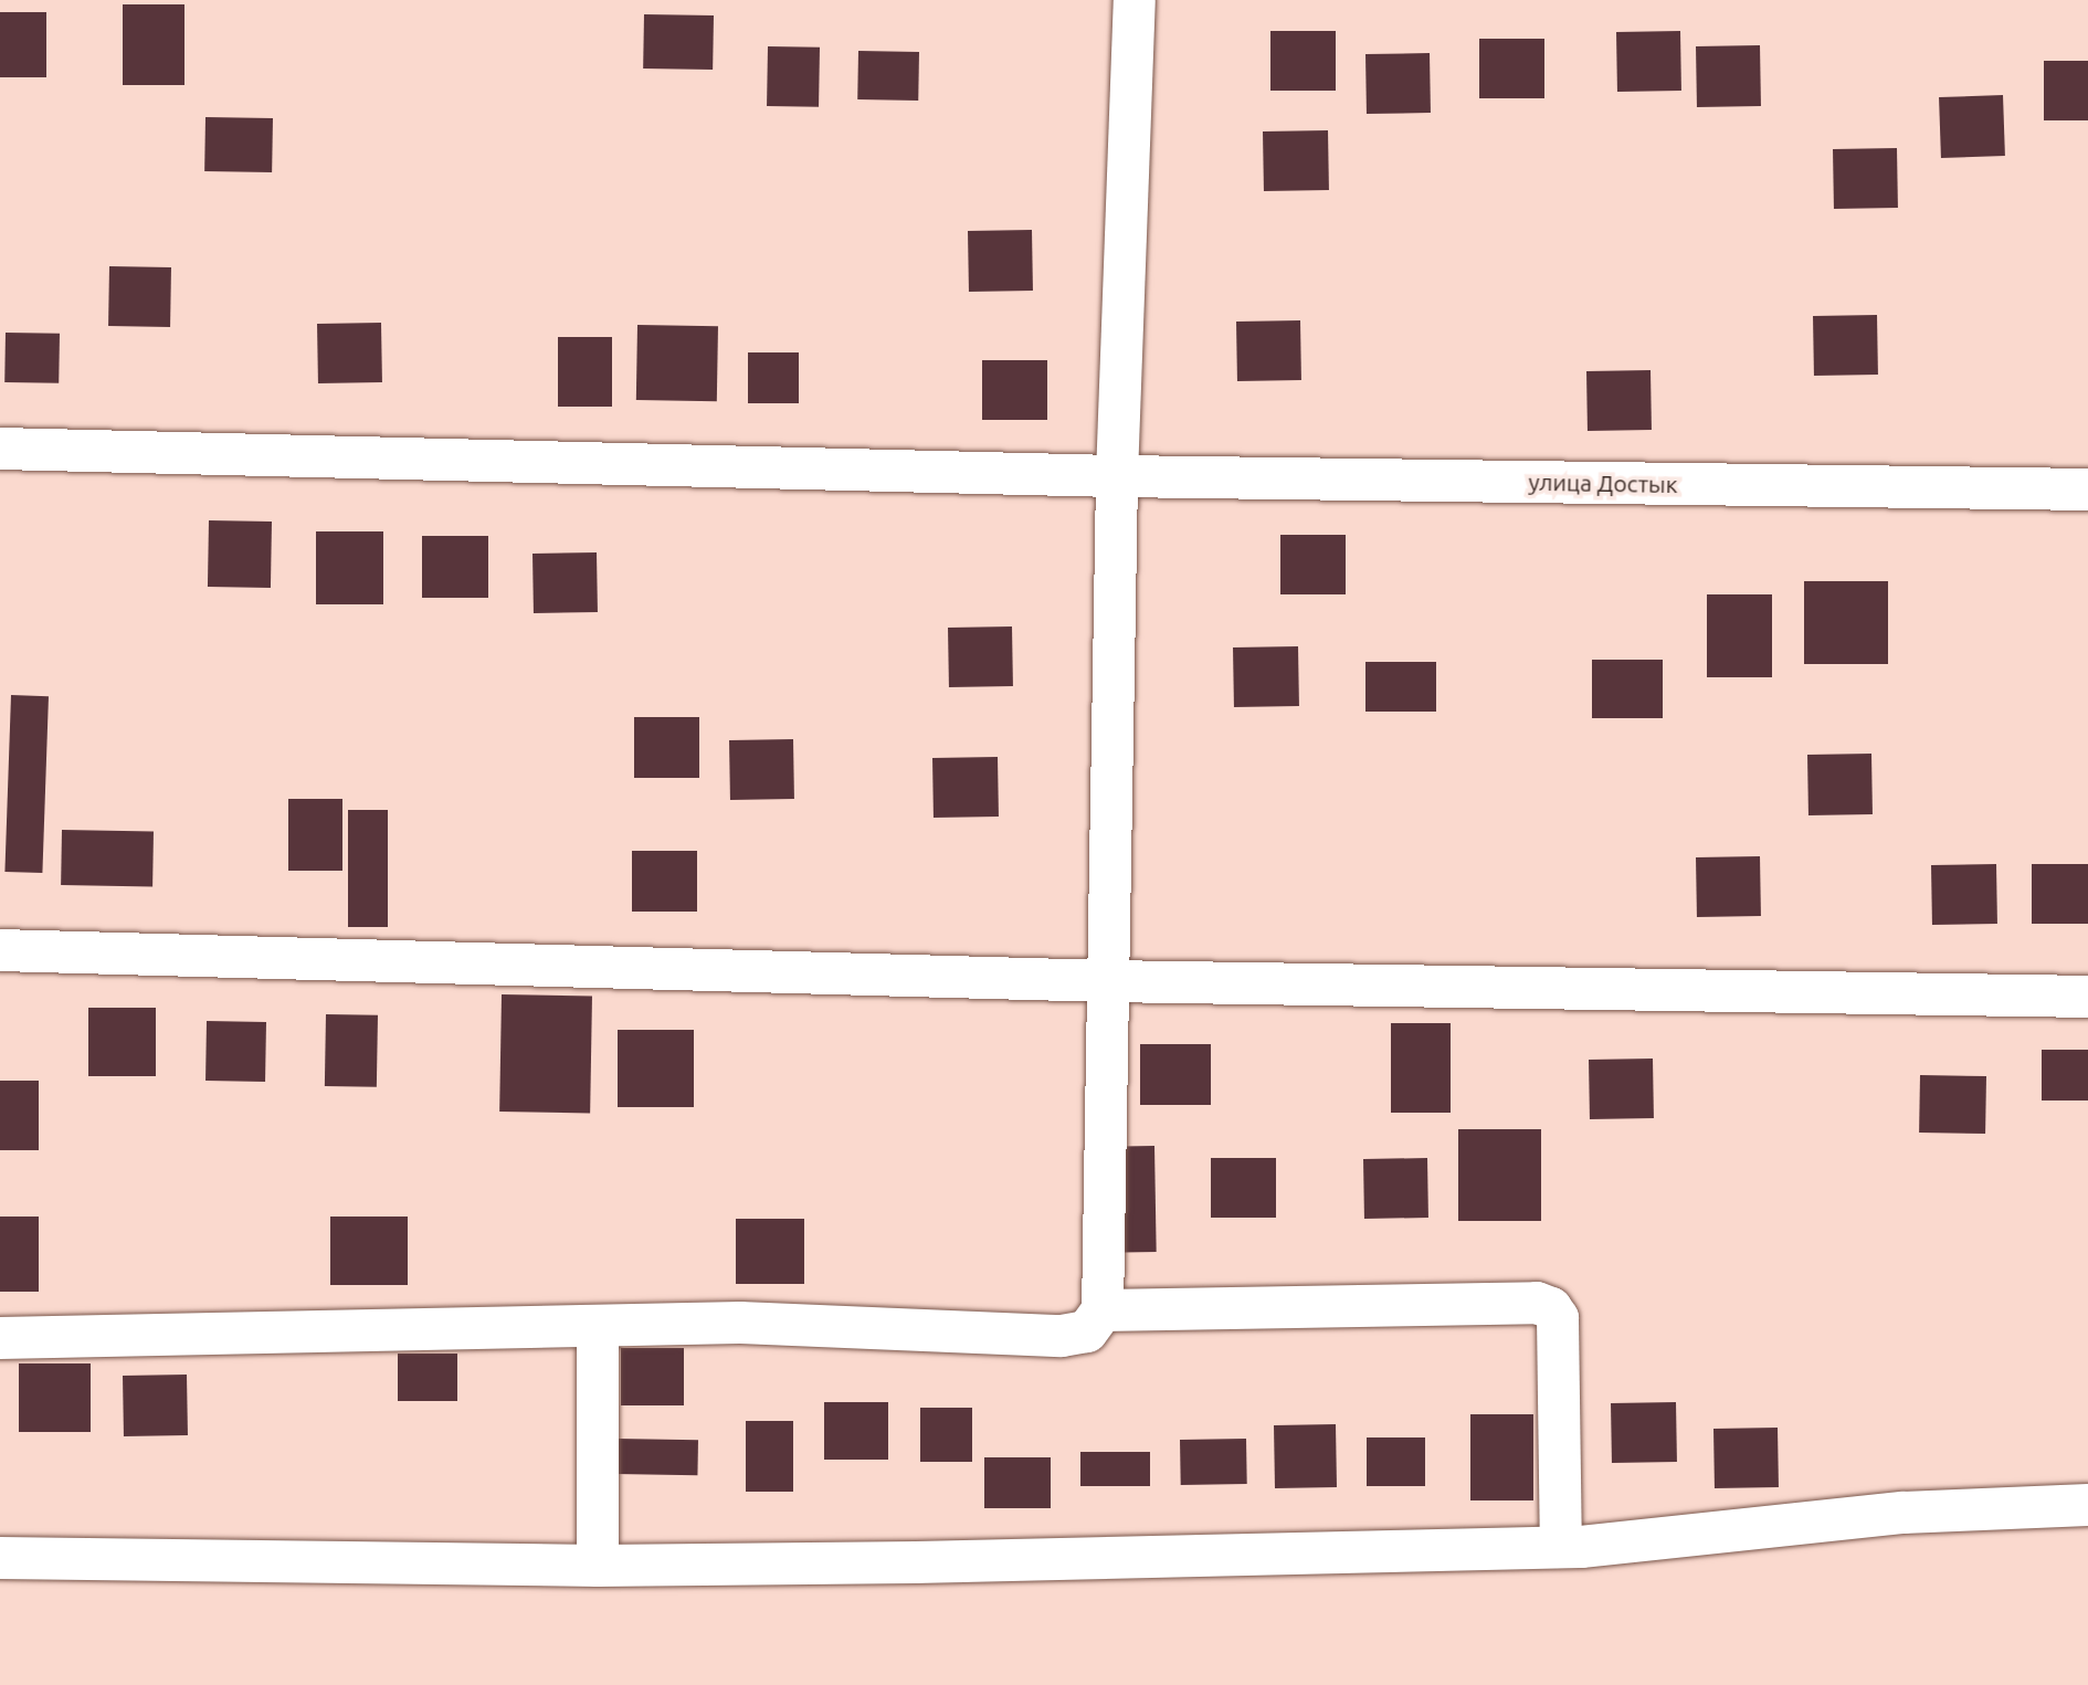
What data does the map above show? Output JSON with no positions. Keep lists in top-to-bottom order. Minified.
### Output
{"streets":{"street":["улица Достык"]}}
